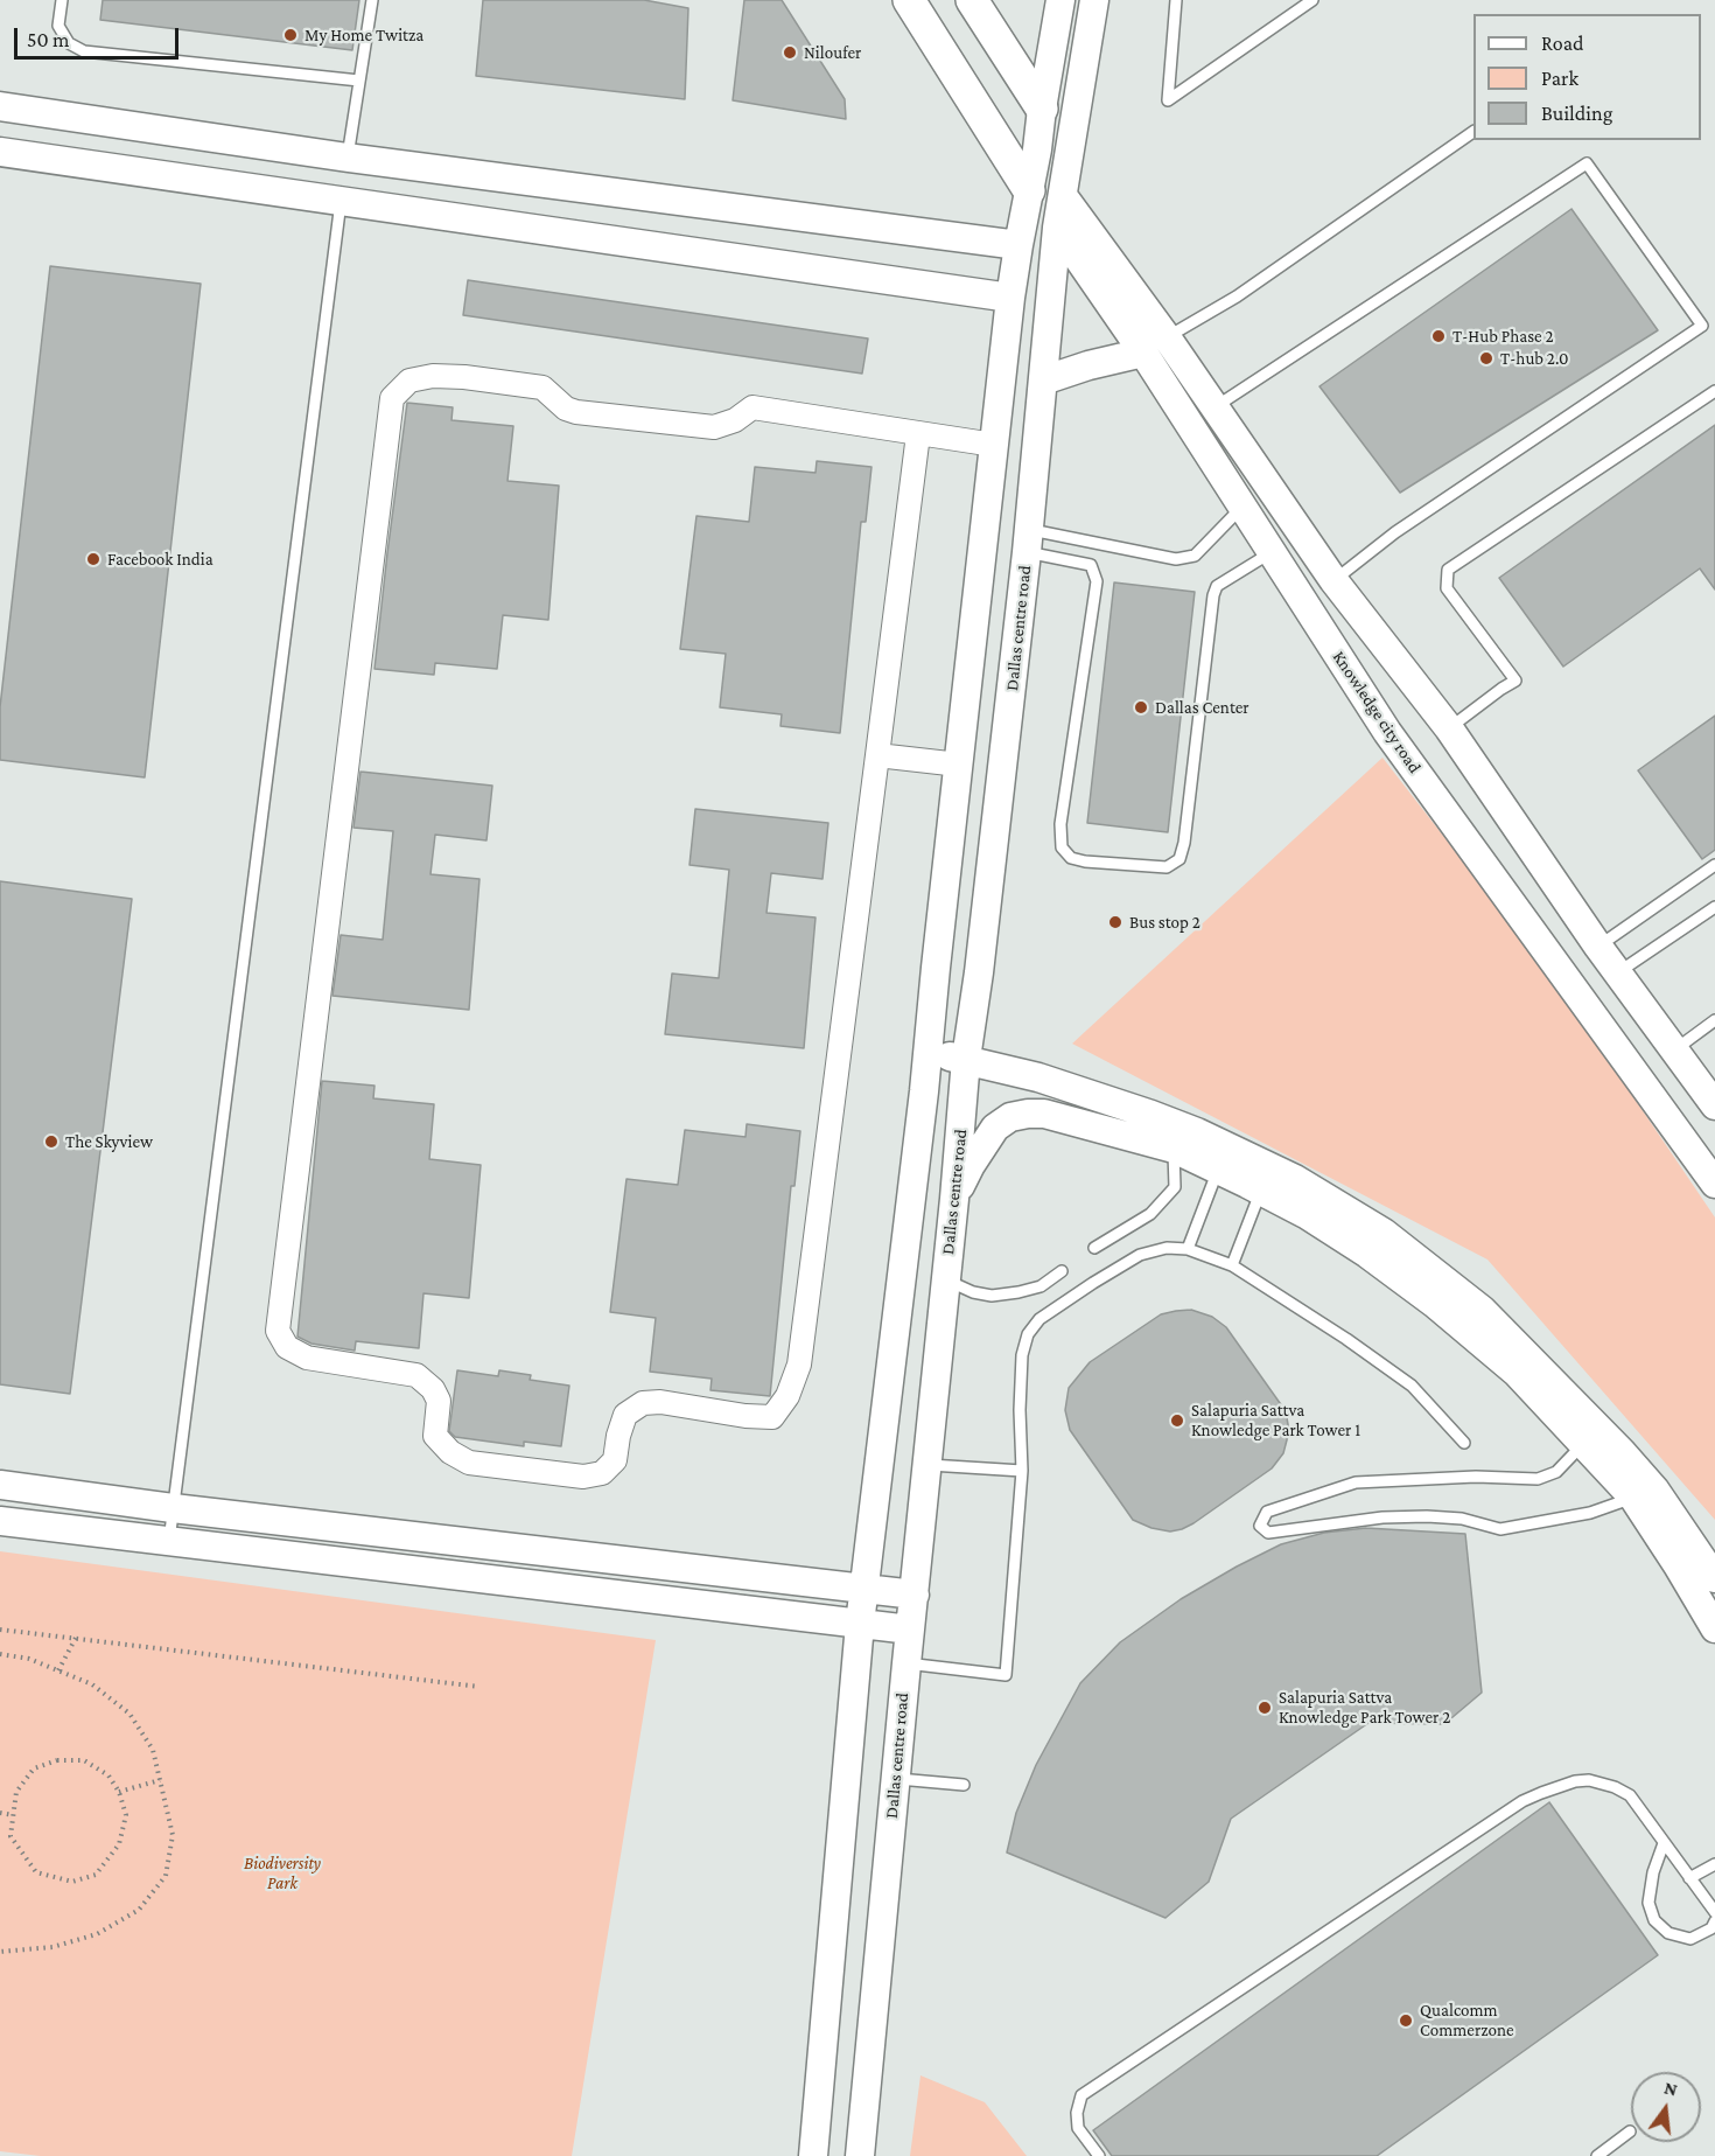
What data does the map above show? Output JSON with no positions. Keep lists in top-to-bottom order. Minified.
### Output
{"streets":{"street":["Dallas centre road","Knowledge city road"]},"crossings":[["Dallas centre road","Knowledge city road"]],"parks":["Biodiversity Park"],"places":["My Home Twitza","Niloufer","T-Hub Phase 2","T-hub 2.0","Facebook India","Dallas Center","Bus stop 2","The Skyview","Salapuria Sattva Knowledge Park Tower 1","Salapuria Sattva Knowledge Park Tower 2","Qualcomm Commerzone"],"legend":["Road","Park","Building"],"scale_bar":"50 m","north":"top"}
